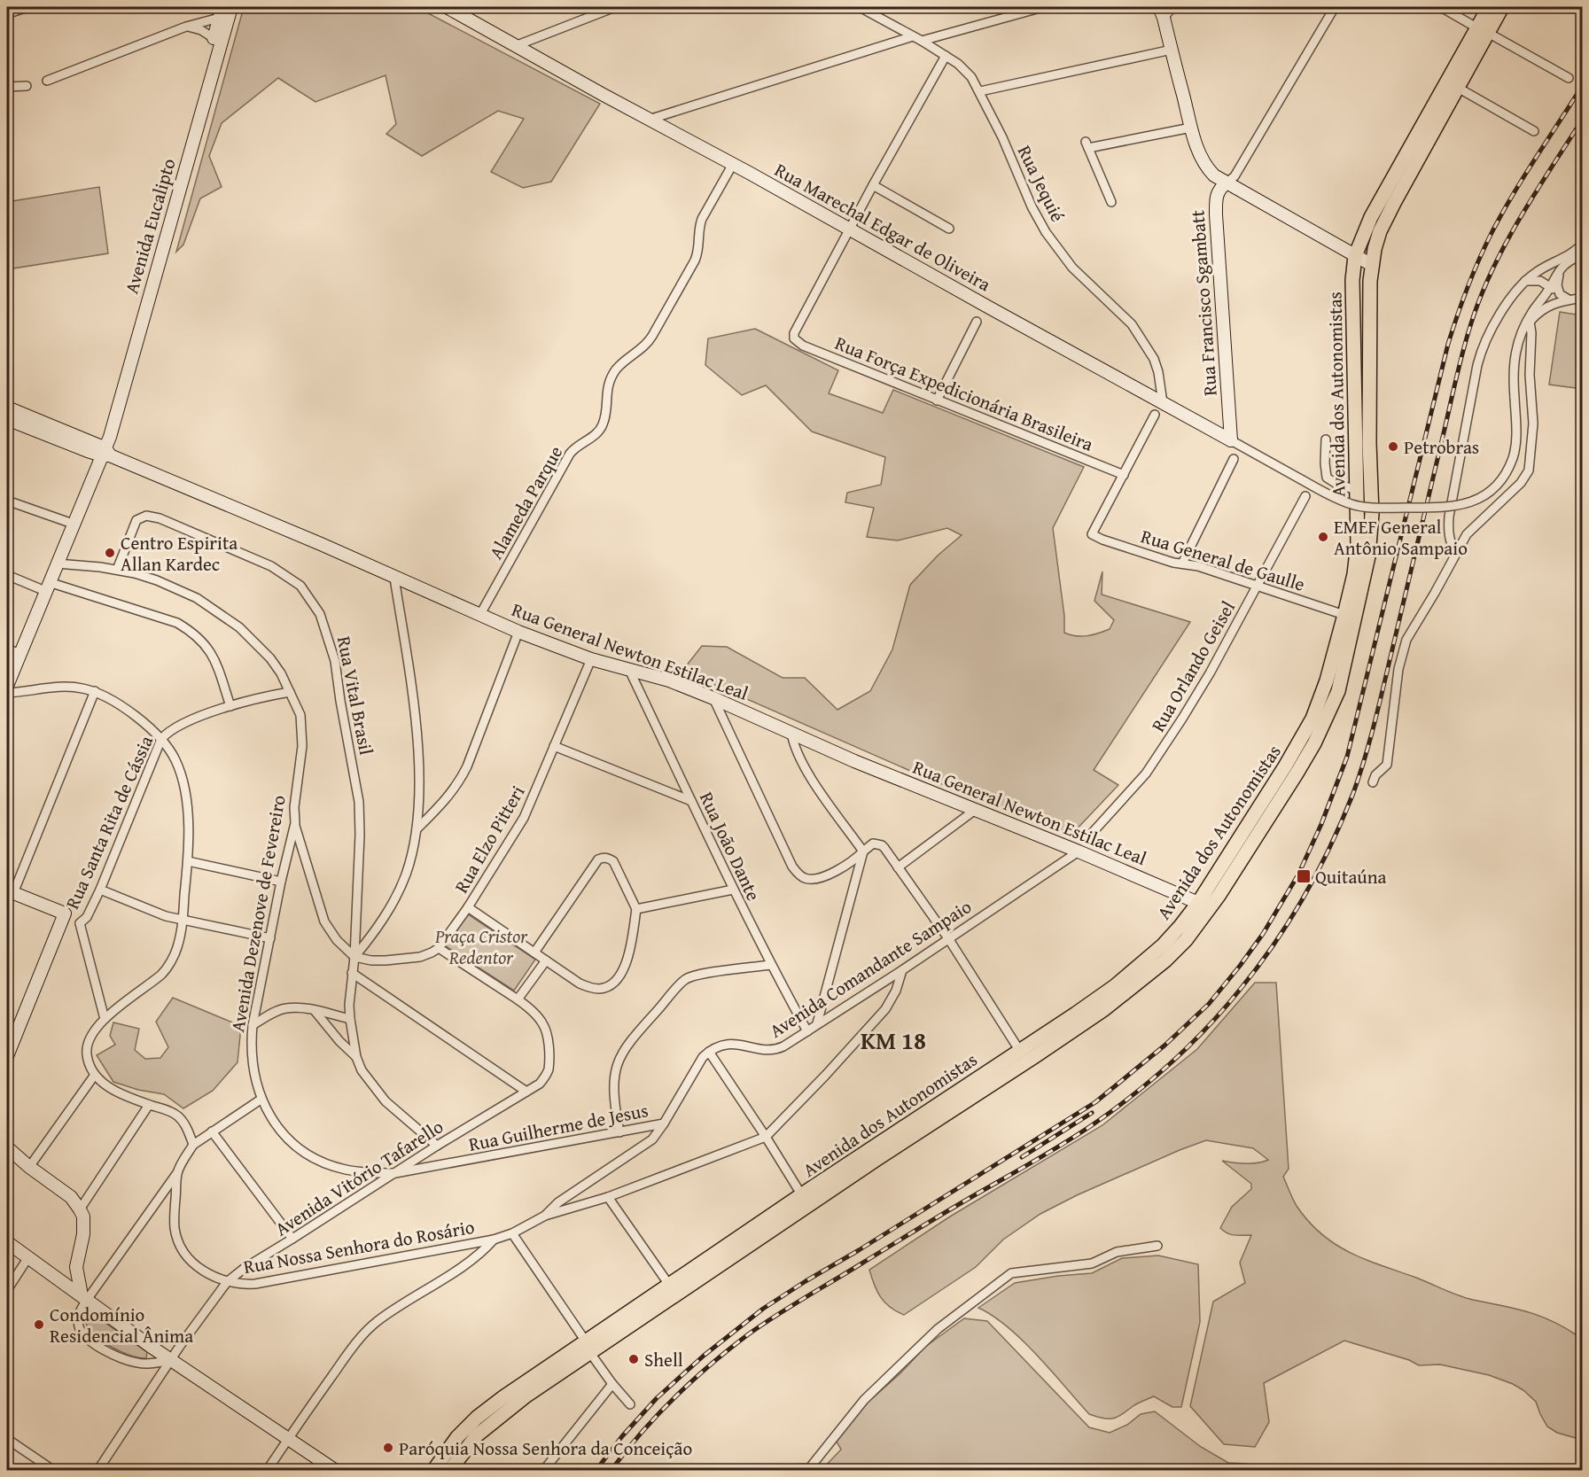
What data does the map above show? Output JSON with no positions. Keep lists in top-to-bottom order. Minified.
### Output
{"streets":{"main road":["Avenida Eucalipto","Rua Marechal Edgar de Oliveira","Rua Francisco Sgambatt","Avenida dos Autonomistas","Rua General Newton Estilac Leal"],"street":["Rua Jequié","Rua Força Expedicionária Brasileira","Alameda Parque","Rua General de Gaulle","Rua Orlando Geisel","Rua Vital Brasil","Rua Santa Rita de Cássia","Rua Elzo Pitteri","Rua João Dante","Avenida Dezenove de Fevereiro","Avenida Comandante Sampaio","Rua Guilherme de Jesus","Avenida Vitório Tafarello","Rua Nossa Senhora do Rosário"]},"crossings":[["Rua Jequié","Rua Marechal Edgar de Oliveira"],["Avenida Eucalipto","Rua General Newton Estilac Leal"],["Rua Marechal Edgar de Oliveira","Rua Francisco Sgambatt"],["Rua Marechal Edgar de Oliveira","Rua Força Expedicionária Brasileira"],["Rua Marechal Edgar de Oliveira","Alameda Parque"],["Rua Força Expedicionária Brasileira","Rua General de Gaulle"],["Avenida dos Autonomistas","Rua General de Gaulle"],["Avenida dos Autonomistas","Rua General Newton Estilac Leal"],["Alameda Parque","Rua General Newton Estilac Leal"],["Rua General de Gaulle","Rua Orlando Geisel"],["Rua General Newton Estilac Leal","Rua Elzo Pitteri"],["Rua General Newton Estilac Leal","Rua João Dante"],["Rua General Newton Estilac Leal","Avenida Comandante Sampaio"],["Rua Vital Brasil","Avenida Dezenove de Fevereiro"],["Rua Santa Rita de Cássia","Avenida Dezenove de Fevereiro"],["Rua Elzo Pitteri","Avenida Vitório Tafarello"],["Rua João Dante","Avenida Comandante Sampaio"],["Avenida Dezenove de Fevereiro","Rua Guilherme de Jesus"],["Avenida Dezenove de Fevereiro","Avenida Vitório Tafarello"],["Rua Guilherme de Jesus","Avenida Vitório Tafarello"],["Avenida Vitório Tafarello","Rua Nossa Senhora do Rosário"]],"districts":["KM 18"],"parks":["Praça Cristor Redentor"],"places":{"other":["Petrobras","EMEF General Antônio Sampaio","Centro Espirita Allan Kardec","Condomínio Residencial Ânima","Shell","Paróquia Nossa Senhora da Conceição"],"transit":["Quitaúna"]}}
